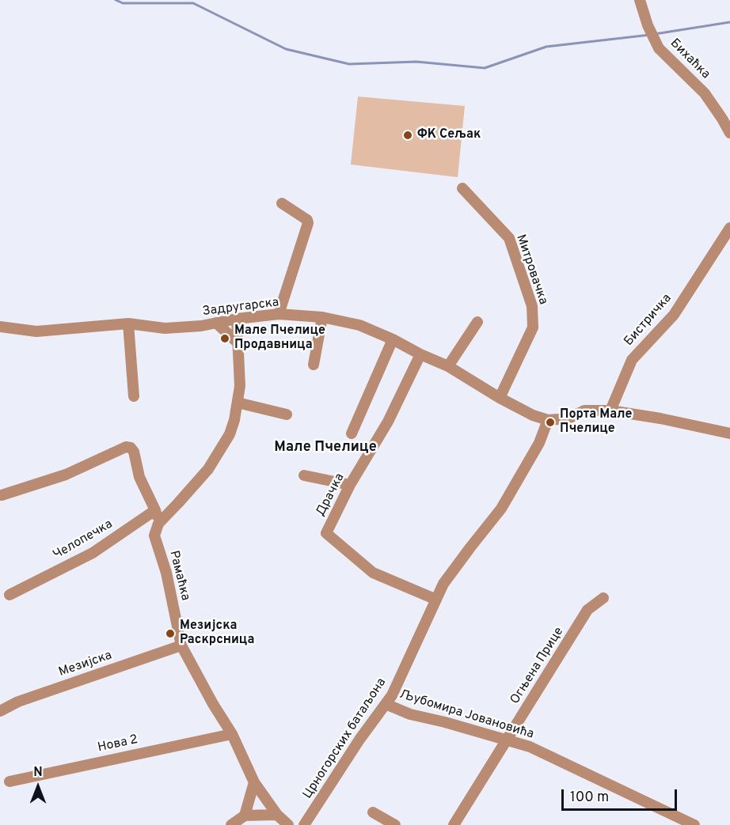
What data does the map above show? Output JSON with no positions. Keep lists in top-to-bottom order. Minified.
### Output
{"streets":{"street":["Бихаћка","Митровачка","Задругарска","Бистричка","Драчка","Челопечка","Рамаћка","Мезијска","Огњена Прице","Љубомира Јовановића","Црногорских батаљона","Нова 2"]},"crossings":[["Митровачка","Задругарска"],["Задругарска","Драчка"],["Задругарска","Црногорских батаљона"],["Драчка","Црногорских батаљона"],["Рамаћка","Мезијска"],["Рамаћка","Нова 2"],["Огњена Прице","Љубомира Јовановића"],["Љубомира Јовановића","Црногорских батаљона"]],"districts":["Мале Пчелице"],"places":["ФК Сељак","Мале Пчелице Продавница","Порта Мале Пчелице","Мезијска Раскрсница"],"scale_bar":"100 m","north":"top"}
